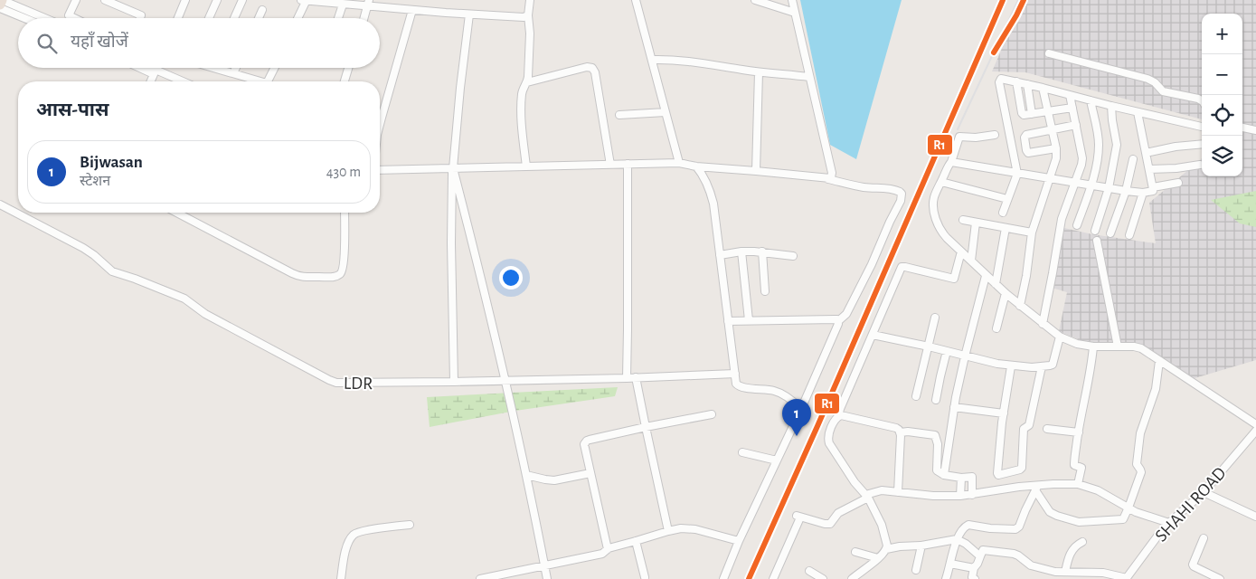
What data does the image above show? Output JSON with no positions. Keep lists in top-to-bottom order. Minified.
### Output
{"streets":{"street":["LDR","SHAHI ROAD"]},"lines":["transit line R1"],"page":{"map_buttons":["+","−"],"search":"यहाँ खोजें","heading":"आस-पास","list":[{"mark":"1","name":"Bijwasan","note":"स्टेशन","value":"430 m"}],"pins":"1"}}
